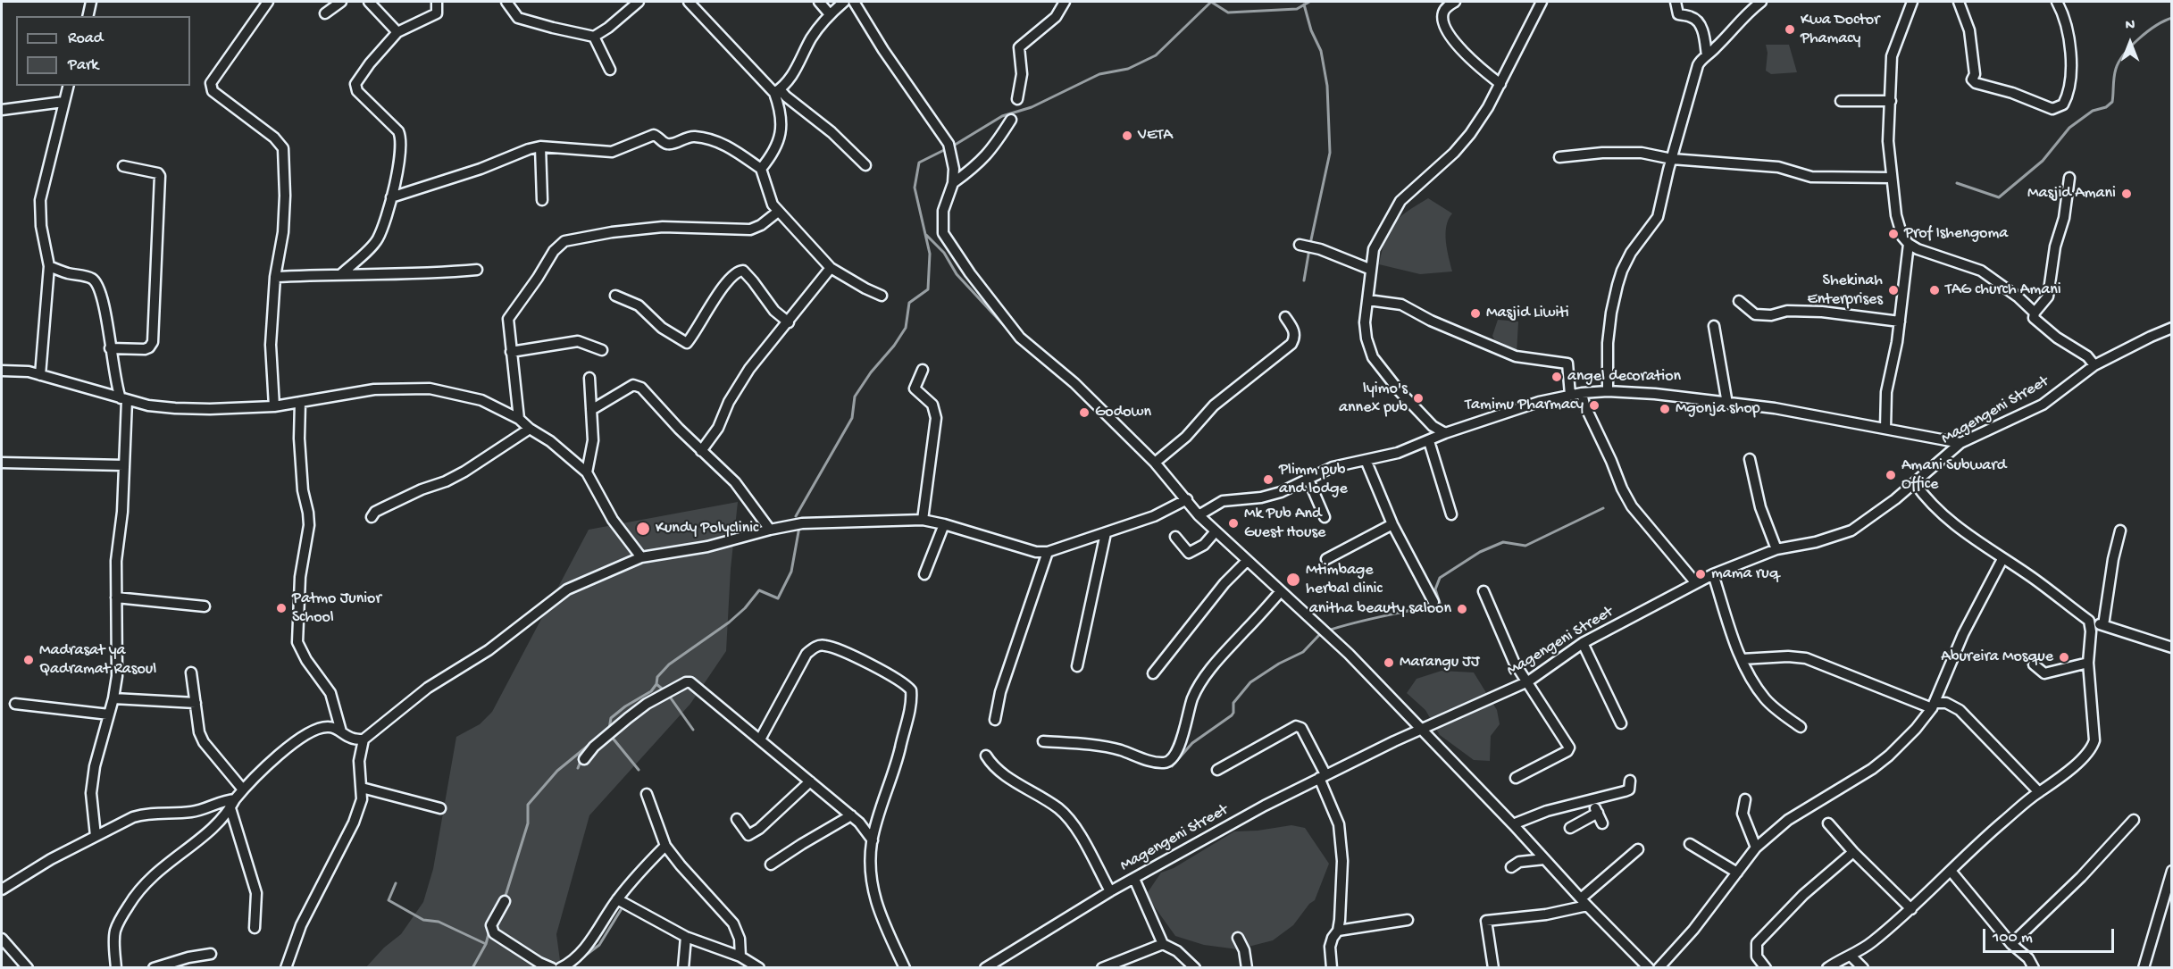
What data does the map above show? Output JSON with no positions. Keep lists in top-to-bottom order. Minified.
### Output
{"streets":{"street":["Magengeni Street"]},"places":["Kwa Doctor Phamacy","VETA","Masjid Amani","Prof Ishengoma","Shekinah Enterprises","TAG church Amani","Masjid Liwiti","angel decoration","lyimo's annex pub","Tamimu Pharmacy","Mgonja shop","Godown","Amani Subward Office","Plimm pub and lodge","Mk Pub And Guest House","Kundy Polyclinic","mama ruq","Mtimbage herbal clinic","Patmo Junior School","anitha beauty saloon","Abureira Mosque","Madrasat ya Qadramat Rasoul","Marangu JJ"],"legend":["Road","Park"],"scale_bar":"100 m","north":"top"}
